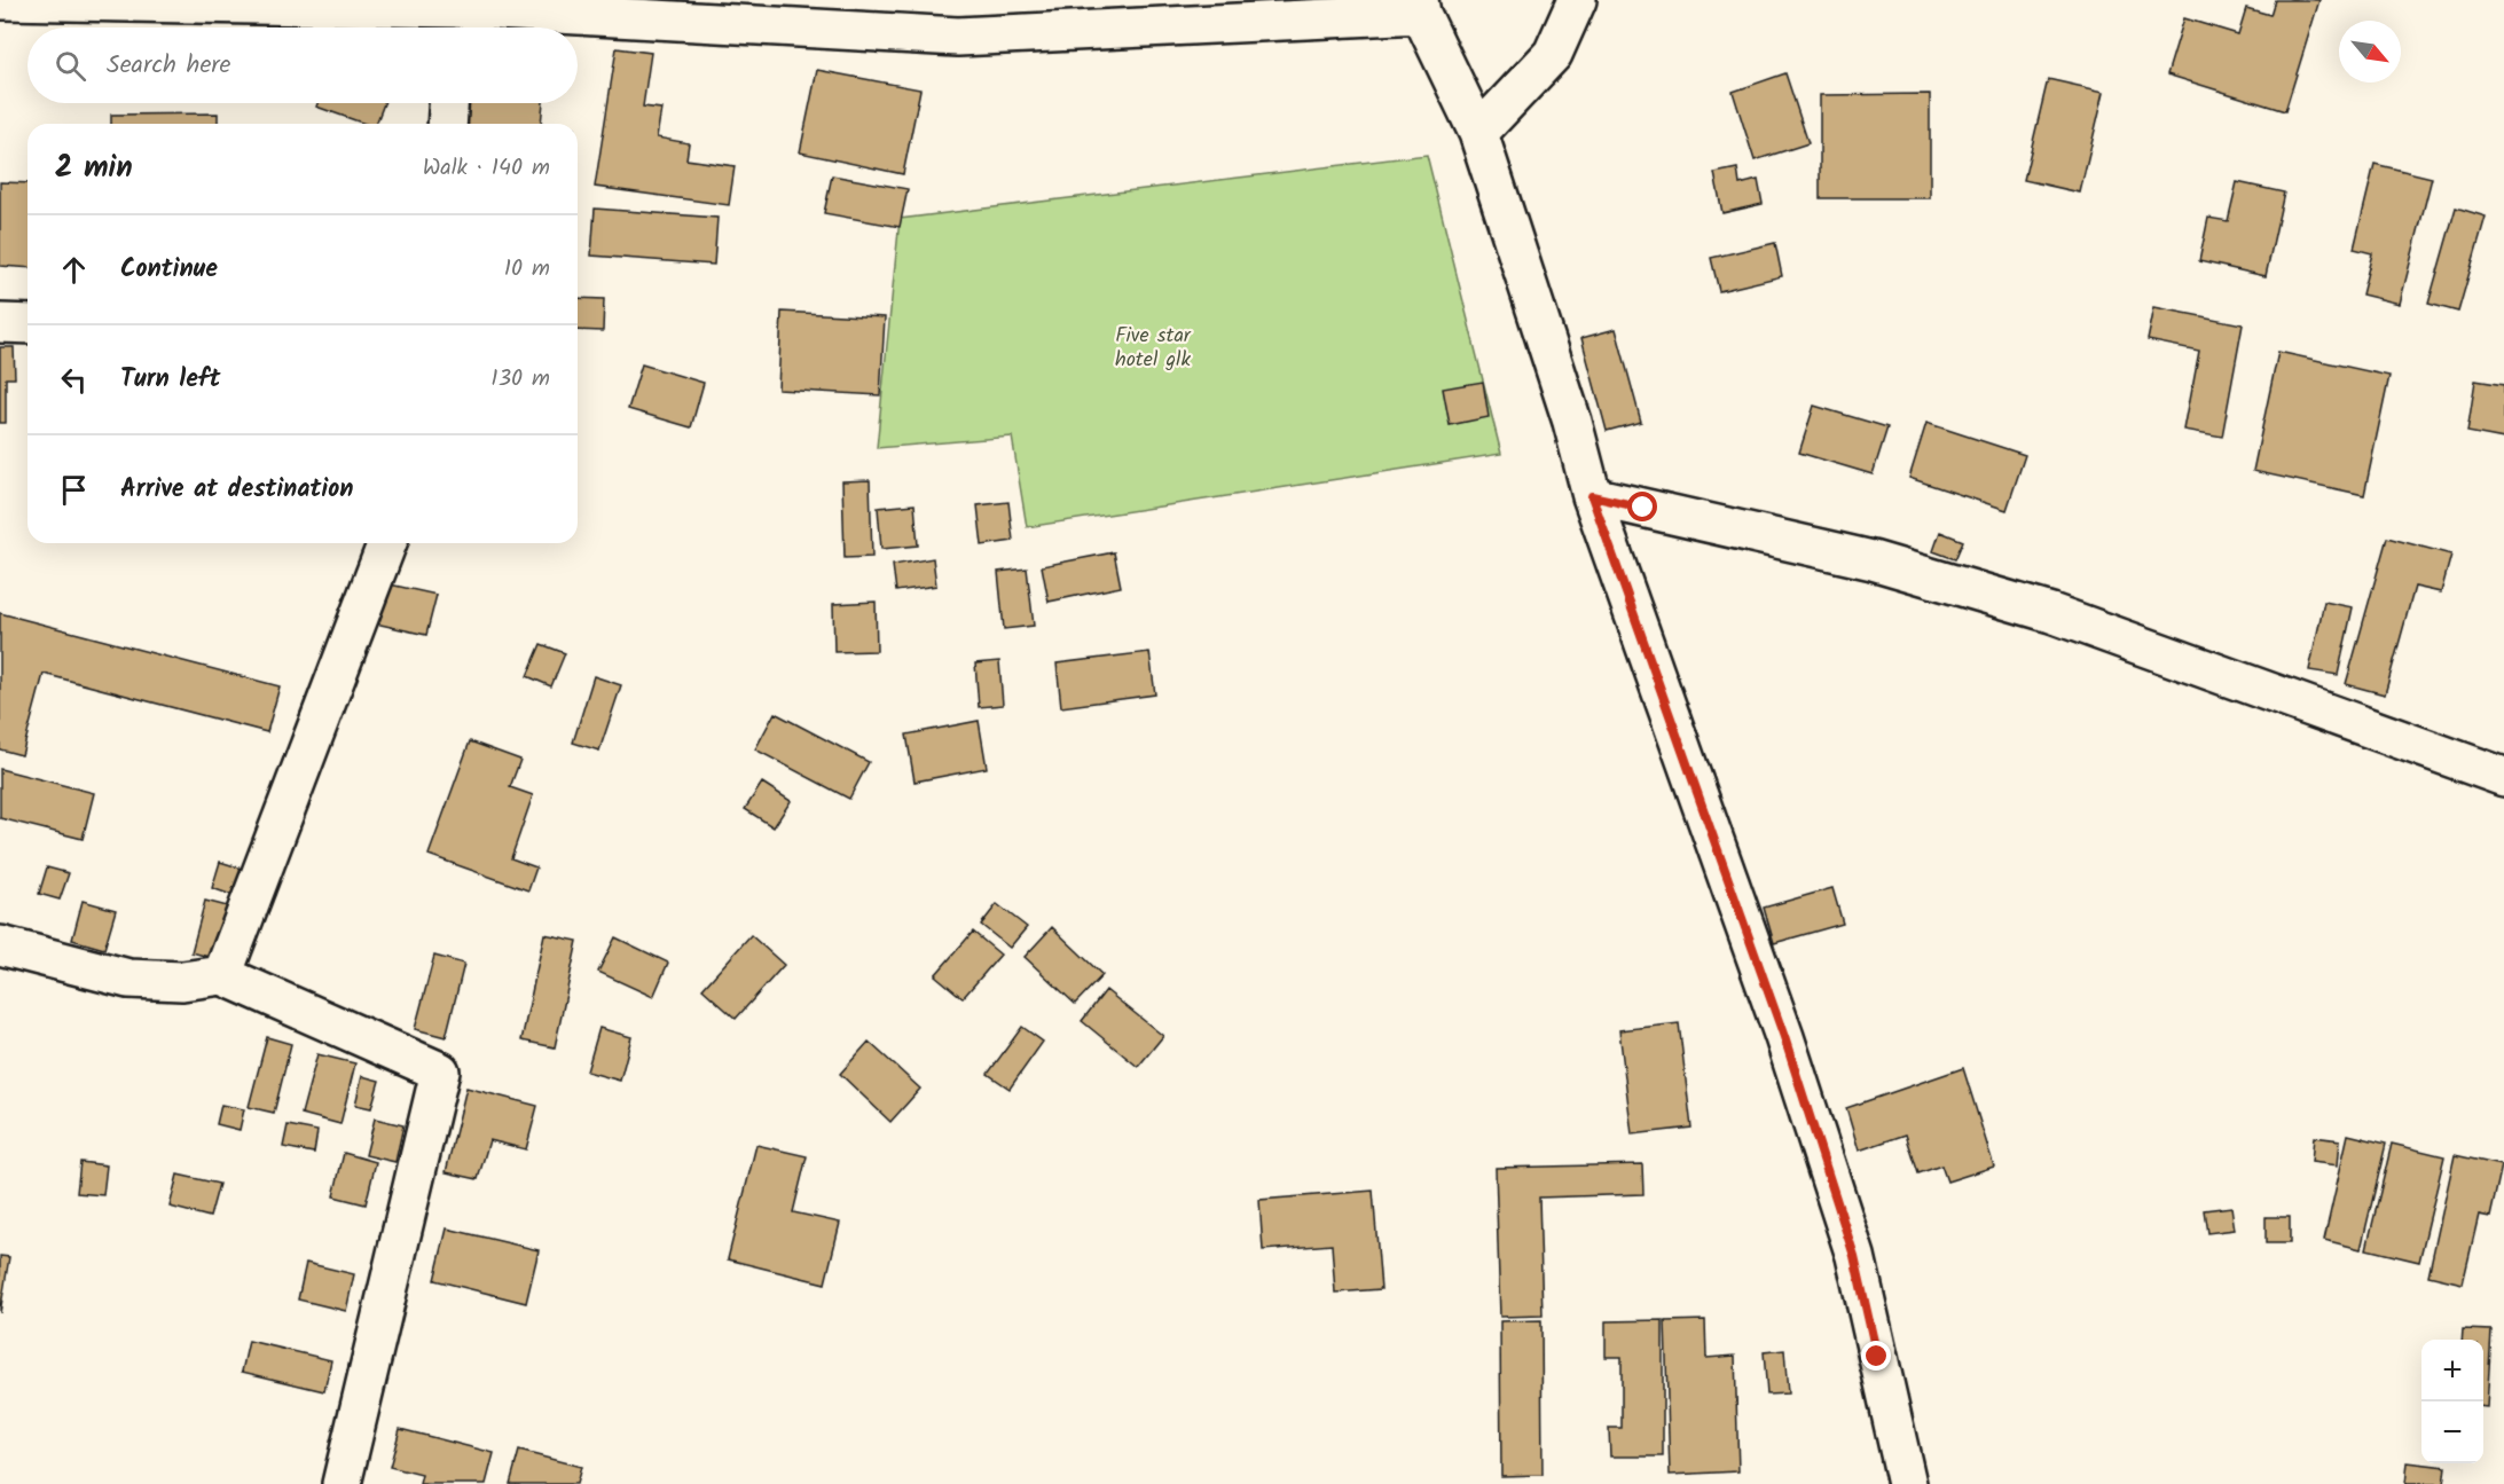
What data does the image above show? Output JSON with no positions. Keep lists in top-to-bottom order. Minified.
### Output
{"parks":["Five star hotel glk"],"north":"bottom right","page":{"search":"Search here","heading":["2 min","Walk · 140 m"],"list":[["Continue","10 m"],["Turn left","130 m"],"Arrive at destination"],"map_buttons":["+","−"]}}
